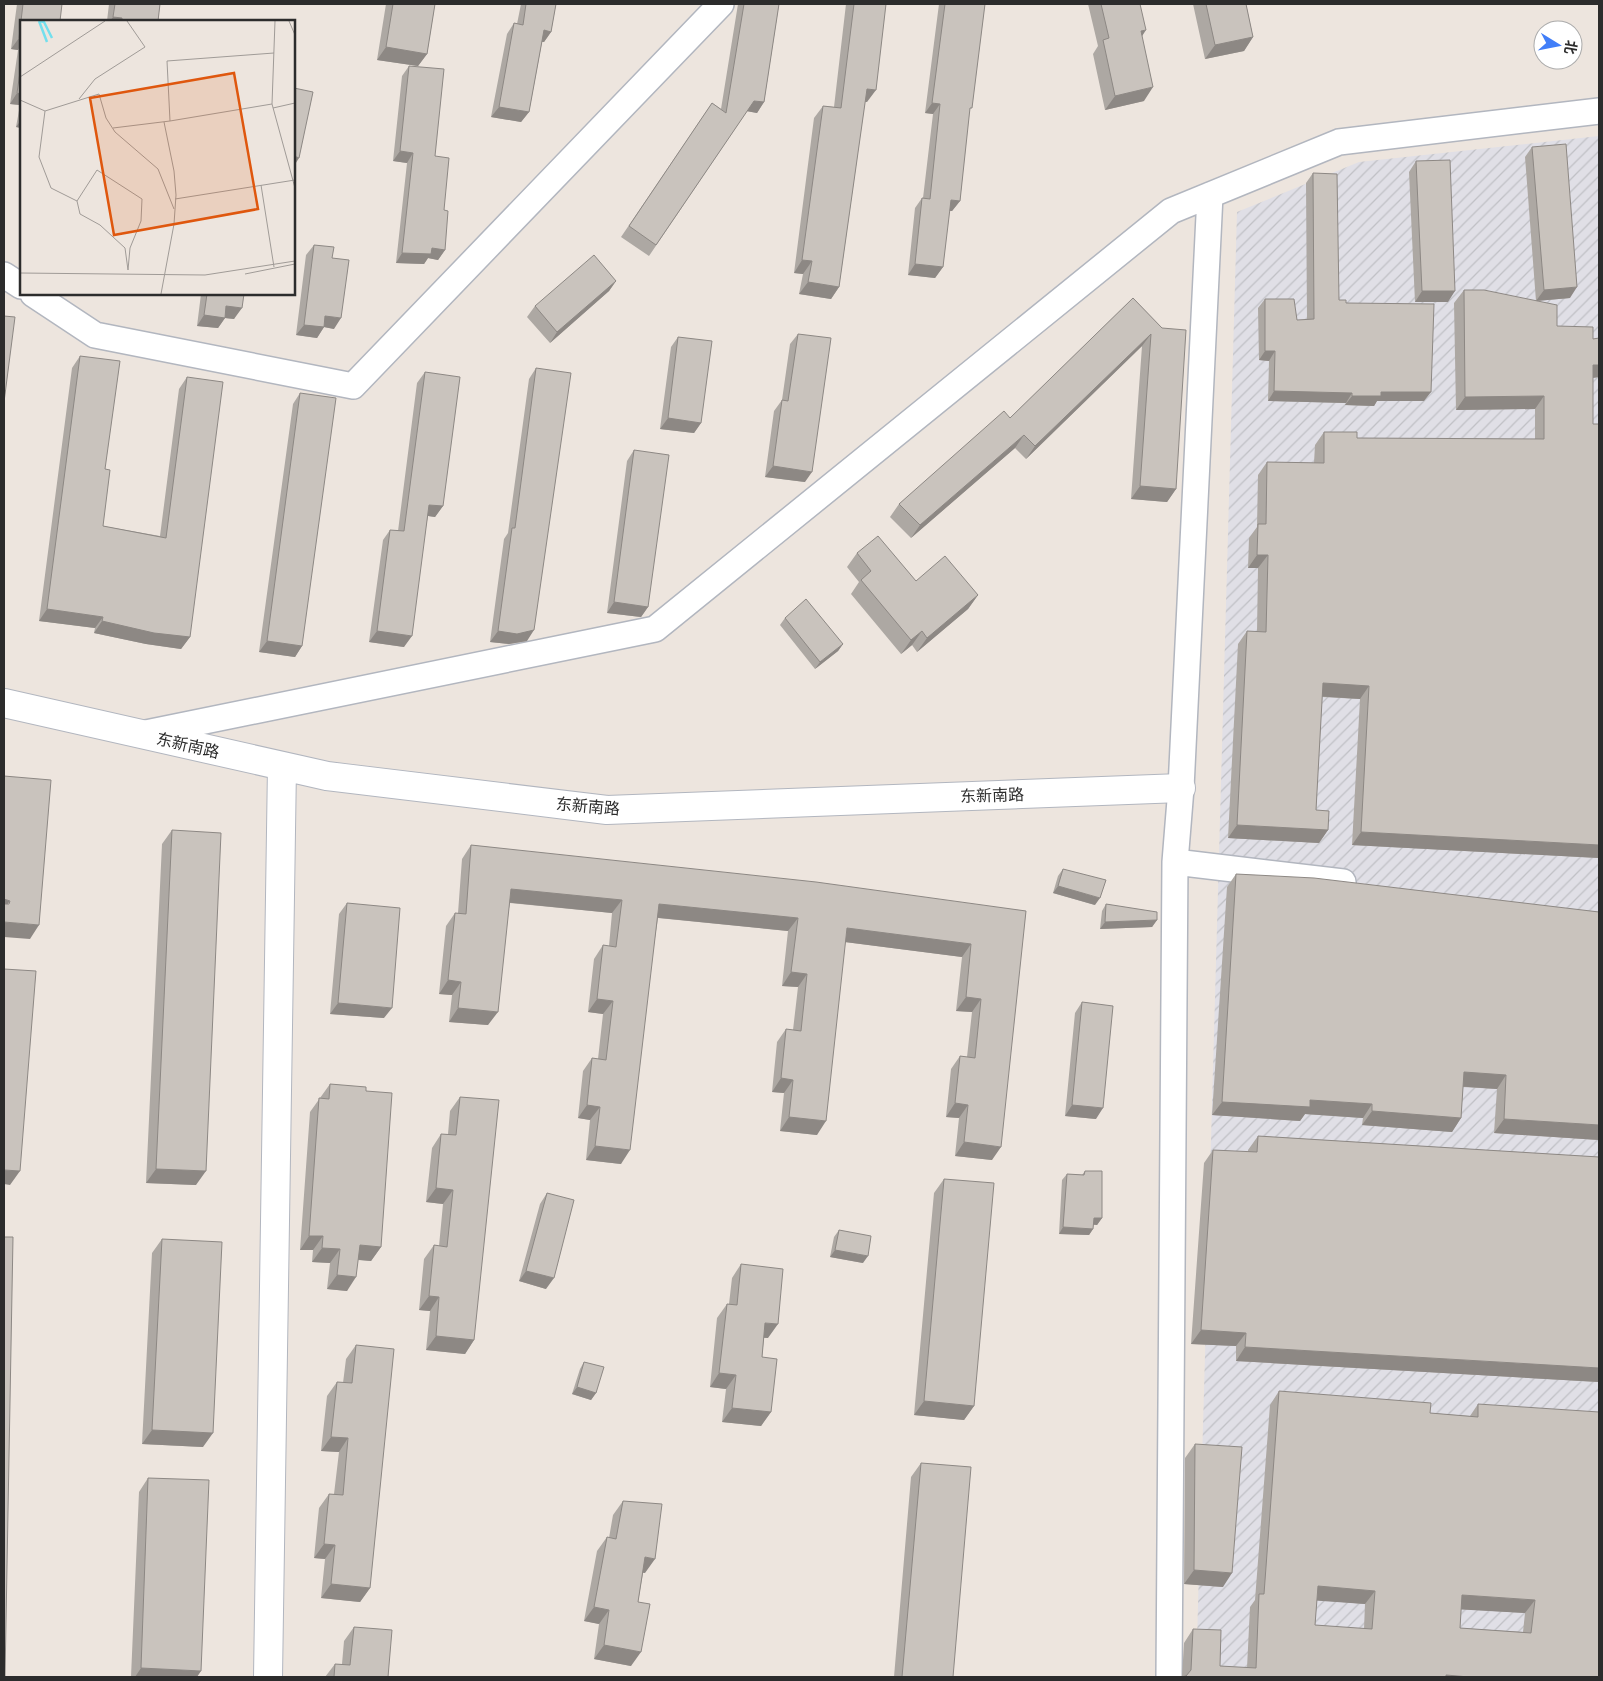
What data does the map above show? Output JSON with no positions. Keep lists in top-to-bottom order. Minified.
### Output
{"streets":{"main road":["东新南路"]},"north":"right"}
